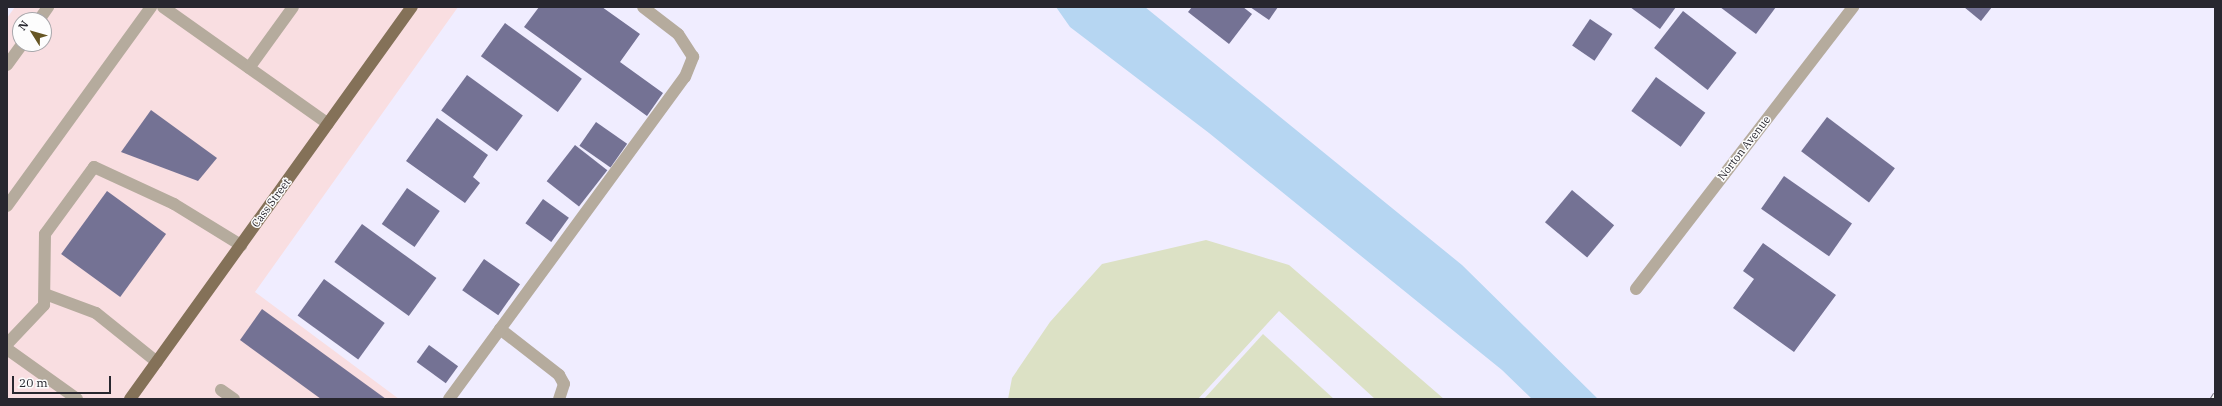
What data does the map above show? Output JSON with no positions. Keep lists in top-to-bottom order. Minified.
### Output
{"streets":{"main road":["Cass Street"],"street":["Norton Avenue"]},"scale_bar":"20 m","north":"top left"}
